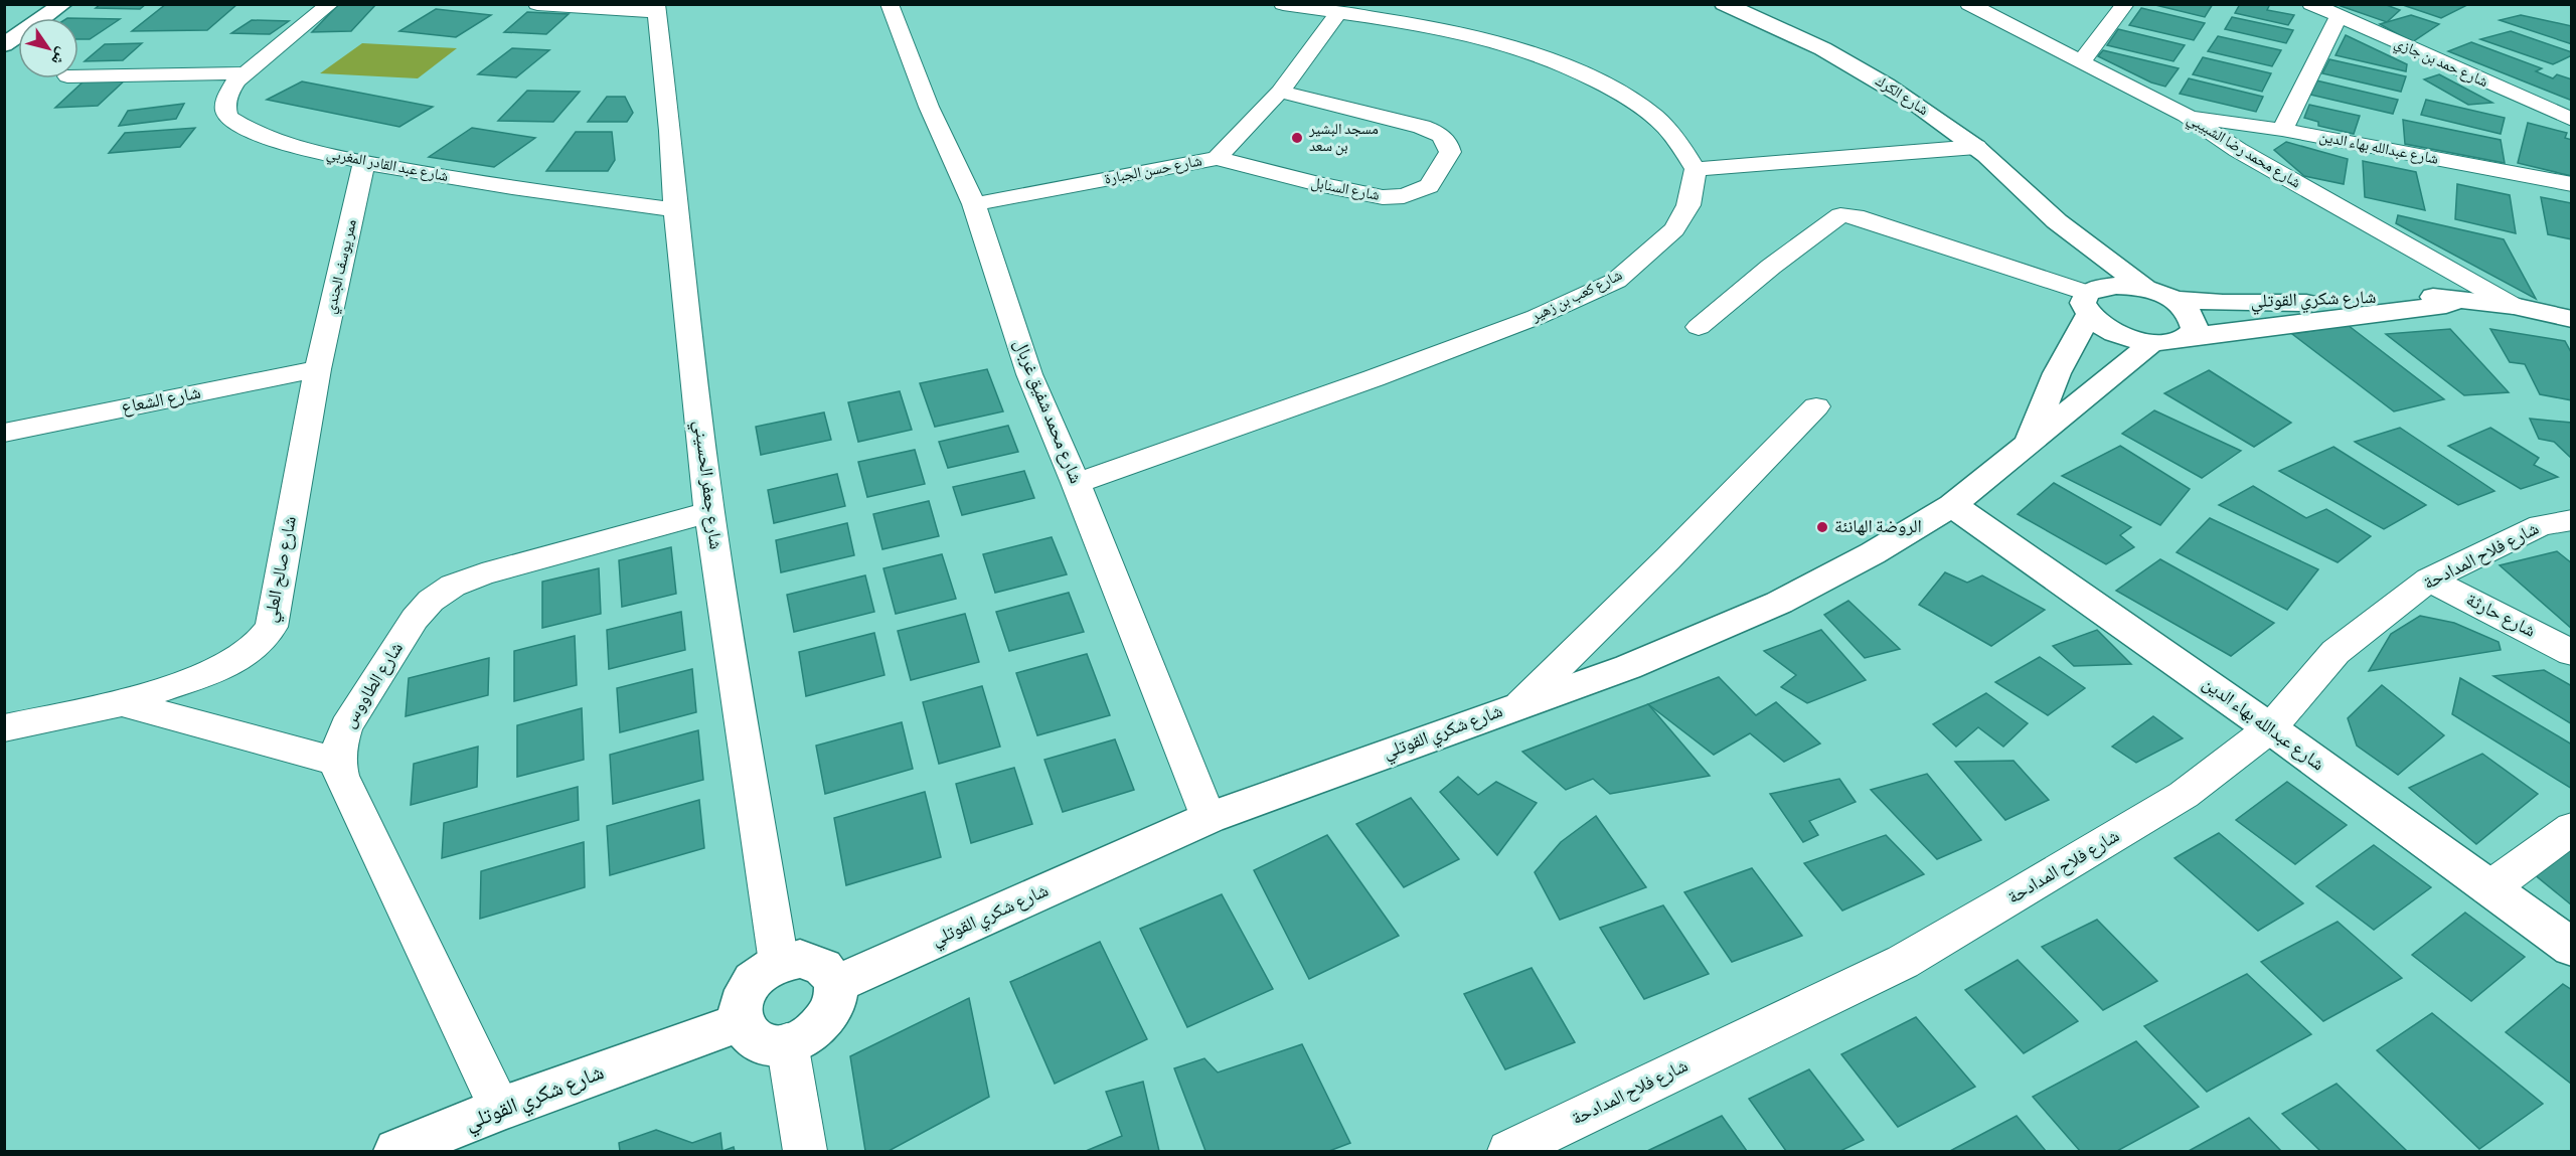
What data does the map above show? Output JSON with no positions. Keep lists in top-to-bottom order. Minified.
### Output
{"streets":{"street":["شارع حمد بن جازي","شارع الكرك","شارع عبدالله بهاء الدين","شارع محمد رضا الشبيبي","شارع عبد القادر المغربي","شارع حسن الجبارة","شارع السنابل","ممر يوسف الجندي","شارع كعب بن زهير","شارع شكري القوتلي","شارع الشعاع","شارع محمد شفيق غربال","شارع جعفر الحسيني","شارع فلاح المدادحة","شارع صالح العلي","شارع حارثة","شارع الطاووس"]},"crossings":[["شارع الكرك","شارع شكري القوتلي"],["شارع عبدالله بهاء الدين","شارع محمد رضا الشبيبي"],["شارع عبدالله بهاء الدين","شارع شكري القوتلي"],["شارع عبدالله بهاء الدين","شارع فلاح المدادحة"],["شارع محمد رضا الشبيبي","شارع شكري القوتلي"],["شارع عبد القادر المغربي","ممر يوسف الجندي"],["شارع عبد القادر المغربي","شارع جعفر الحسيني"],["شارع حسن الجبارة","شارع السنابل"],["شارع حسن الجبارة","شارع محمد شفيق غربال"],["ممر يوسف الجندي","شارع الشعاع"],["ممر يوسف الجندي","شارع صالح العلي"],["شارع كعب بن زهير","شارع محمد شفيق غربال"],["شارع شكري القوتلي","شارع محمد شفيق غربال"],["شارع شكري القوتلي","شارع جعفر الحسيني"],["شارع الشعاع","شارع صالح العلي"],["شارع جعفر الحسيني","شارع الطاووس"],["شارع فلاح المدادحة","شارع حارثة"]],"places":["مسجد البشير بن سعد","الروضة الهانئة"],"north":"bottom right"}
